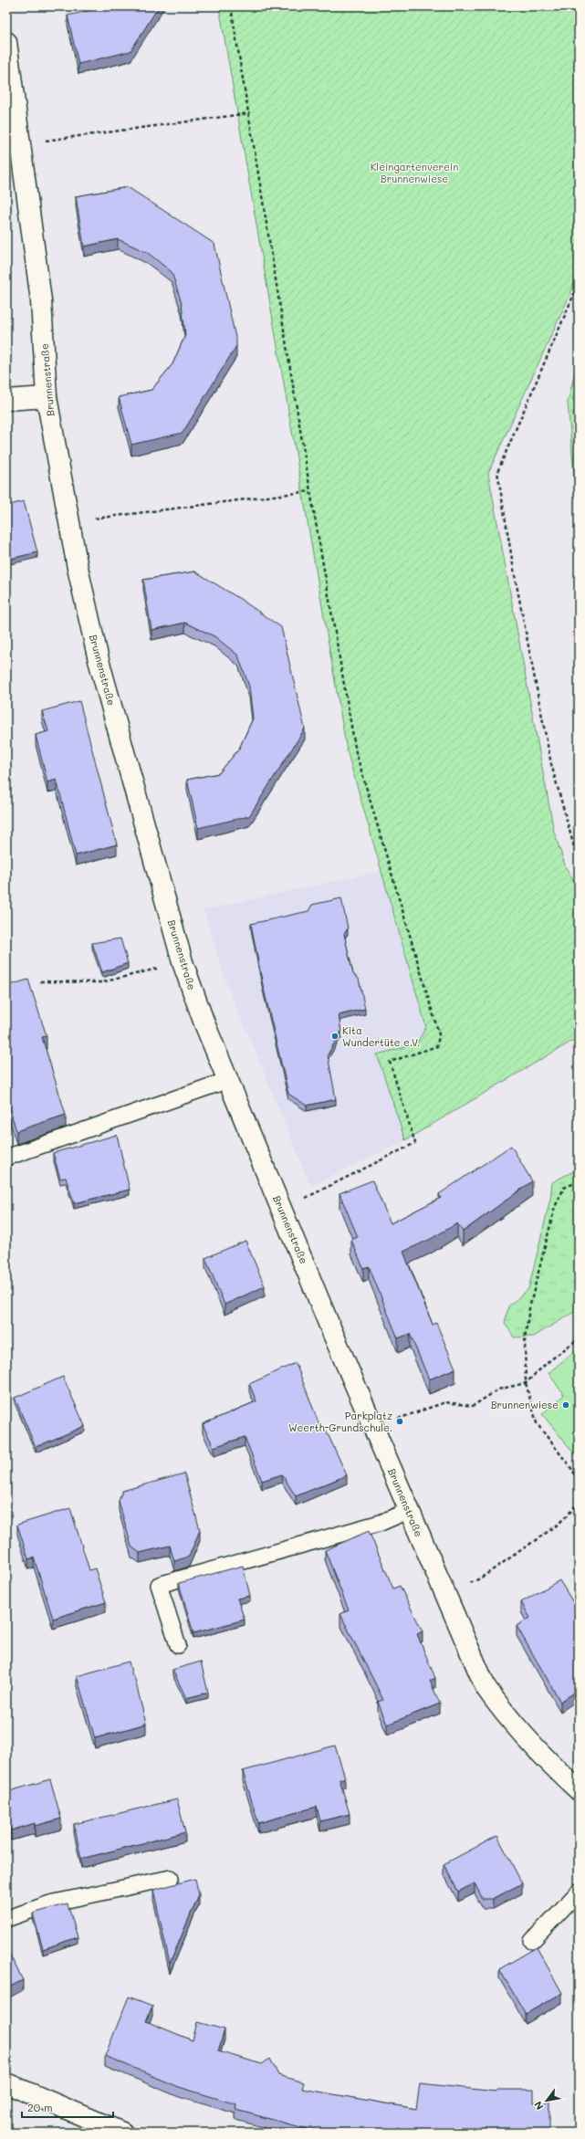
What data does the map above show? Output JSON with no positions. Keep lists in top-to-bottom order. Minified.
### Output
{"streets":{"street":["Brunnenstraße"]},"parks":["Kleingartenverein Brunnenwiese"],"places":["Kita Wundertüte e.V.","Brunnenwiese","Parkplatz Weerth-Grundschule."],"scale_bar":"20 m","north":"bottom left"}
